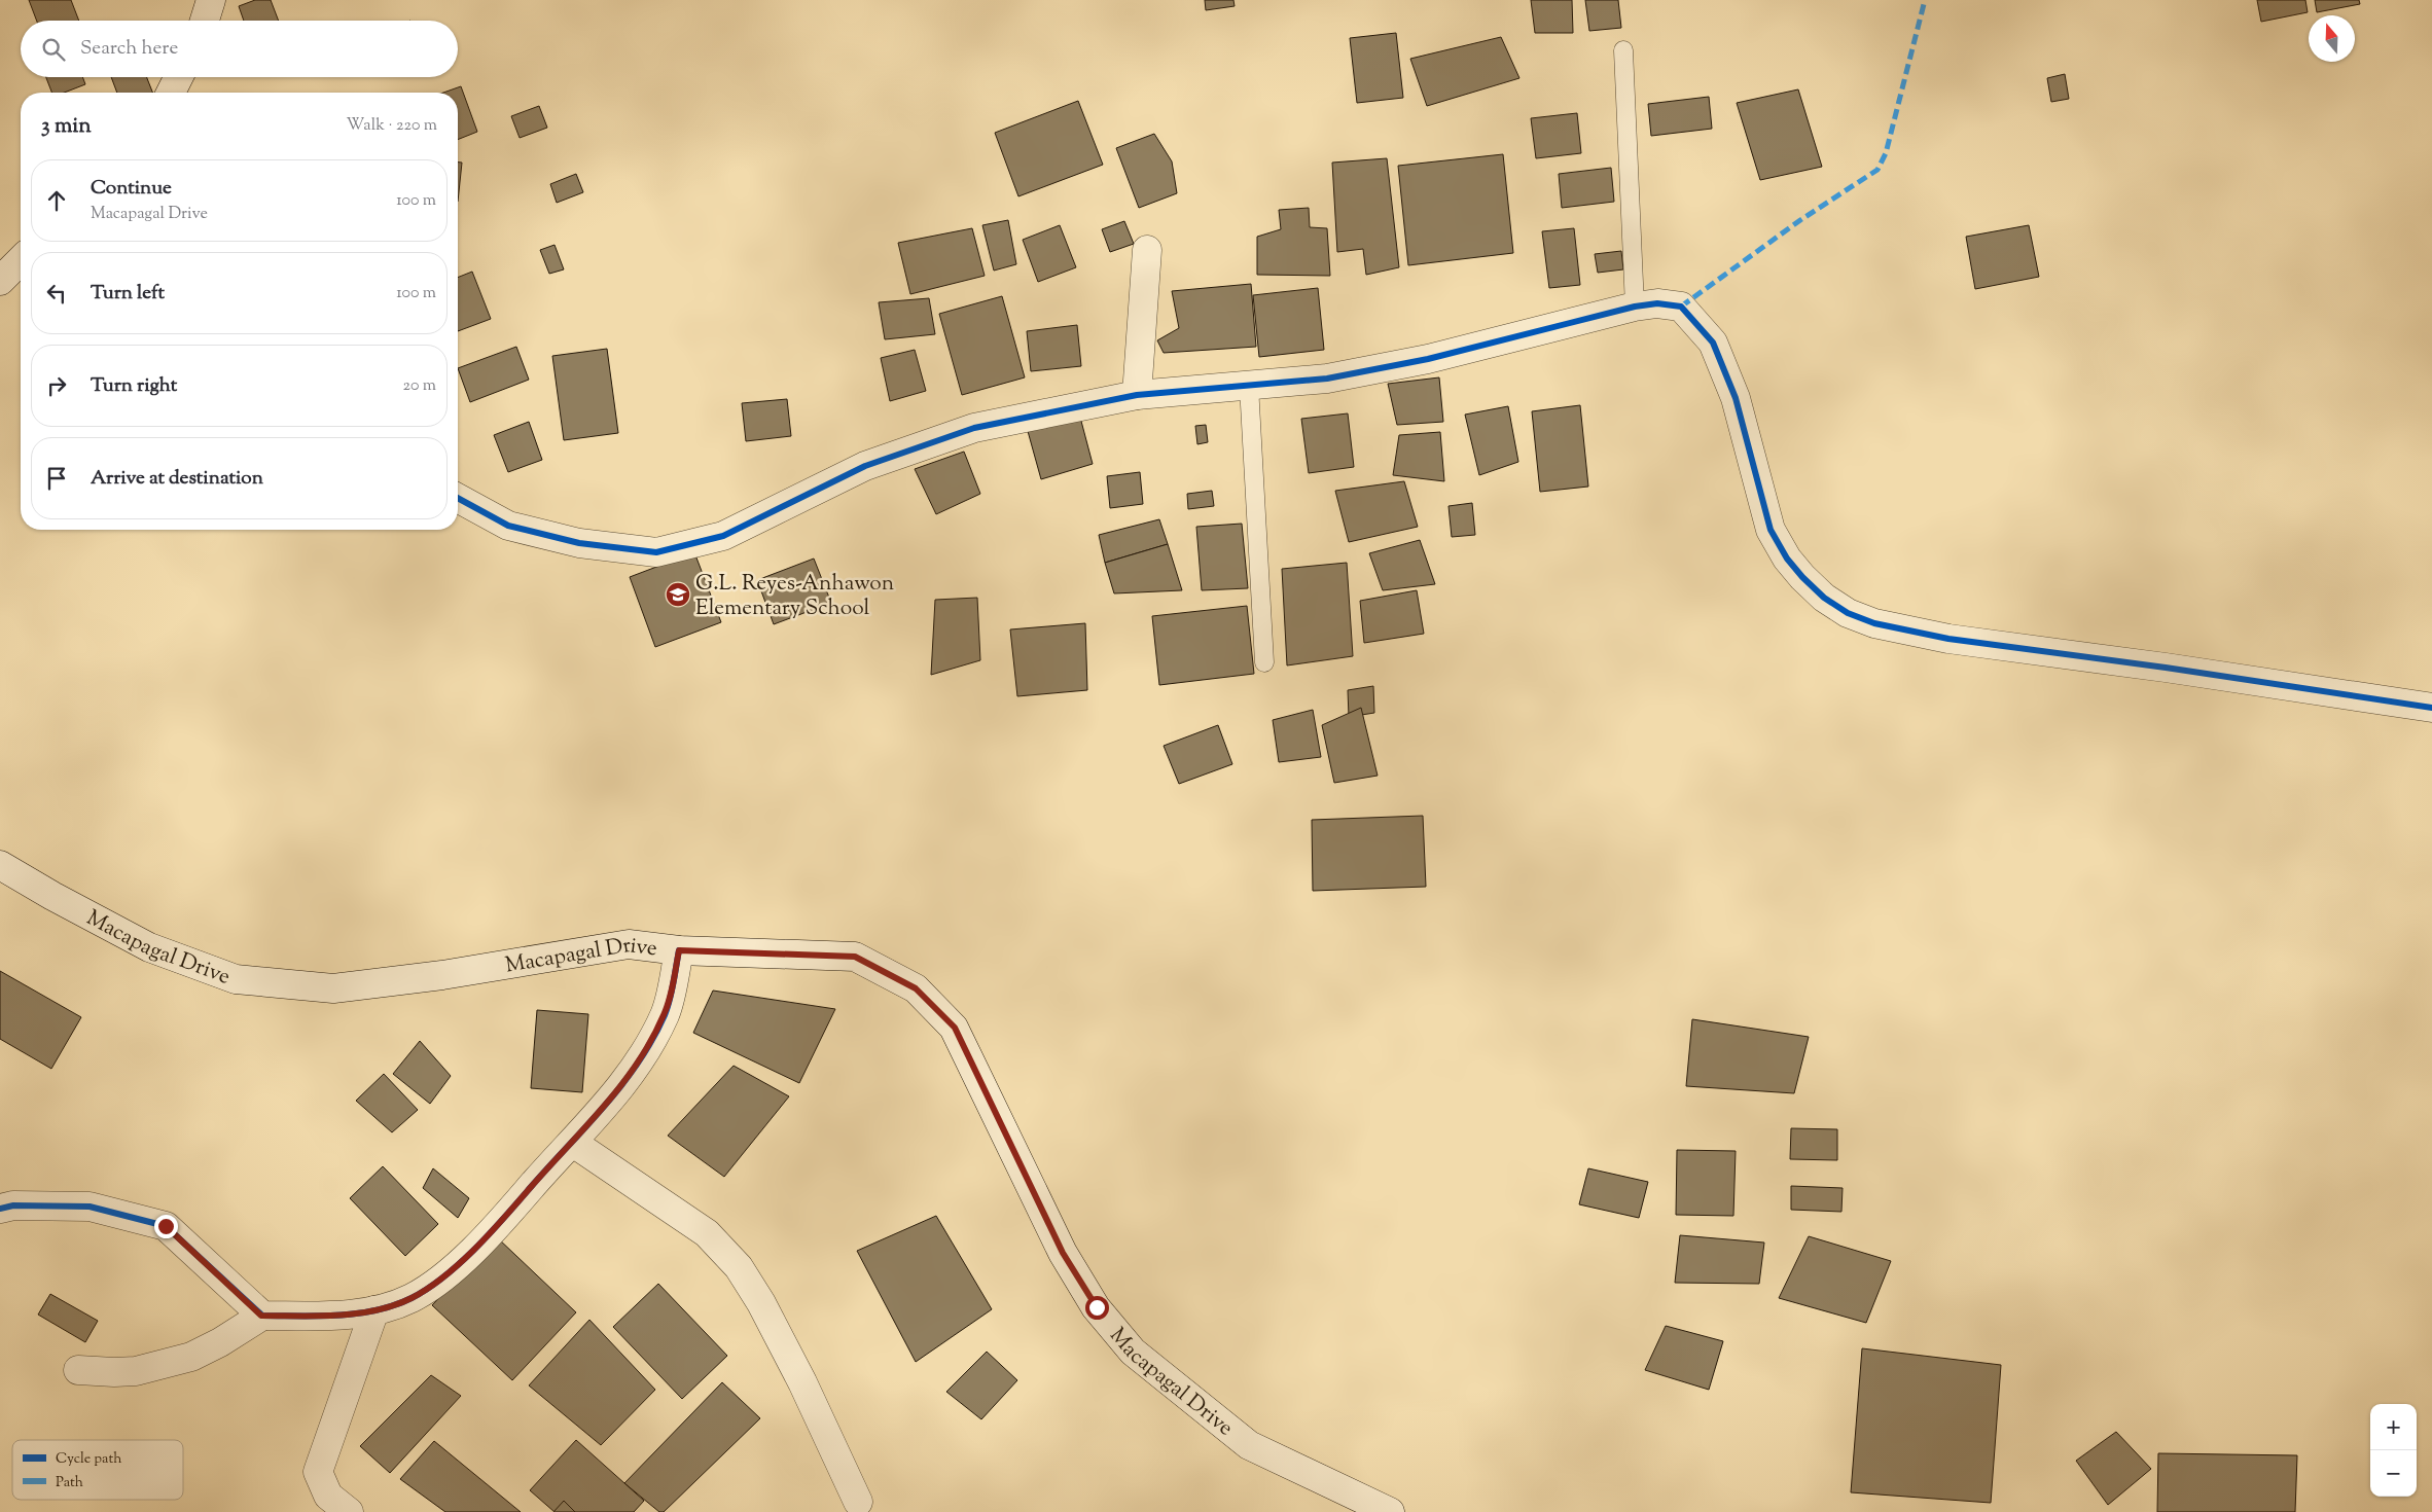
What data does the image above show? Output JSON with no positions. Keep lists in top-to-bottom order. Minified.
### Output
{"streets":{"street":["Macapagal Drive"]},"places":{"school or university":["G.L. Reyes-Anhawon Elementary School"]},"legend":["Cycle path","Path"],"north":"top","page":{"search":"Search here","heading":["3 min","Walk · 220 m"],"list":[["Continue","Macapagal Drive","100 m"],["Turn left","100 m"],["Turn right","20 m"],"Arrive at destination"],"map_buttons":["+","−"]}}
